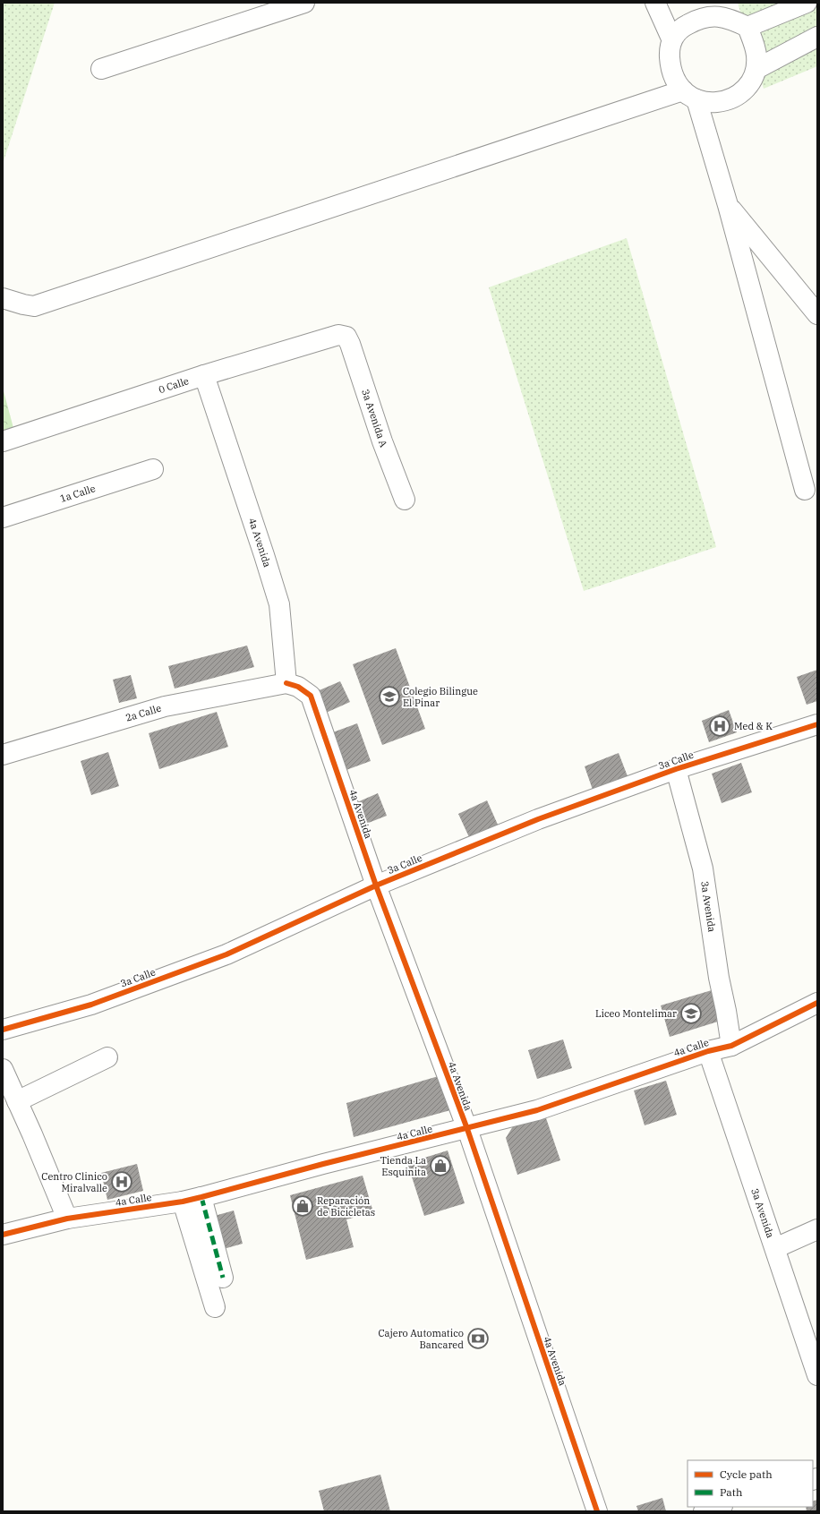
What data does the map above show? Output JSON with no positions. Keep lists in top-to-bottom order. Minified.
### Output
{"streets":{"street":["0 Calle","3a Avenida A","1a Calle","4a Avenida","2a Calle","3a Calle","3a Avenida","4a Calle"]},"crossings":[["0 Calle","3a Avenida A"],["0 Calle","4a Avenida"],["4a Avenida","2a Calle"],["4a Avenida","3a Calle"],["4a Avenida","4a Calle"],["3a Calle","3a Avenida"],["3a Avenida","4a Calle"]],"places":{"school or university":["Colegio Bilingue El Pinar","Liceo Montelimar"],"hospital":["Med & K","Centro Clinico Miralvalle"],"shop":["Tienda La Esquinita","Reparación de Bicicletas"],"bank":["Cajero Automatico Bancared"]},"legend":["Cycle path","Path"]}
